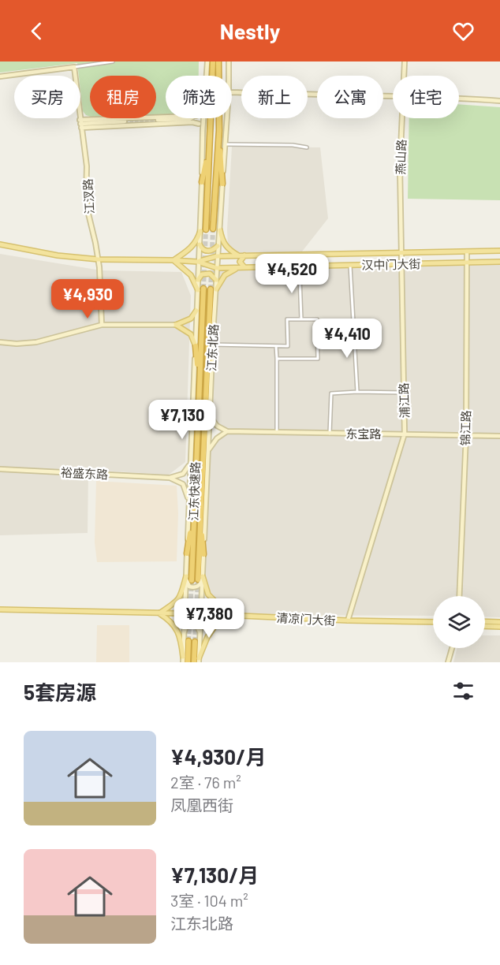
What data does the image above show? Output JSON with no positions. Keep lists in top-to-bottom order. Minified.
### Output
{"streets":{"highway":["江东快速路"],"main road":["汉中门大街","清凉门大街"],"street":["燕山路","江汊路","江东北路","浦江路","锦江路","东宝路","裕盛东路"]},"crossings":[["燕山路","汉中门大街"],["燕山路","浦江路"],["江汊路","汉中门大街"],["汉中门大街","江东北路"],["汉中门大街","浦江路"],["汉中门大街","锦江路"],["江东北路","江东快速路"],["江东北路","清凉门大街"],["浦江路","东宝路"],["浦江路","清凉门大街"],["锦江路","东宝路"]],"page":{"header":"Nestly","chip":["买房","租房","筛选","新上","公寓","住宅"],"price":["¥4,520","¥4,930","¥4,410","¥7,130","¥7,380"],"heading":"5套房源","list":[{"name":"¥4,930/月","note":"2室 · 76 m² · 凤凰西街"},{"name":"¥7,130/月","note":"3室 · 104 m² · 江东北路"}]}}
